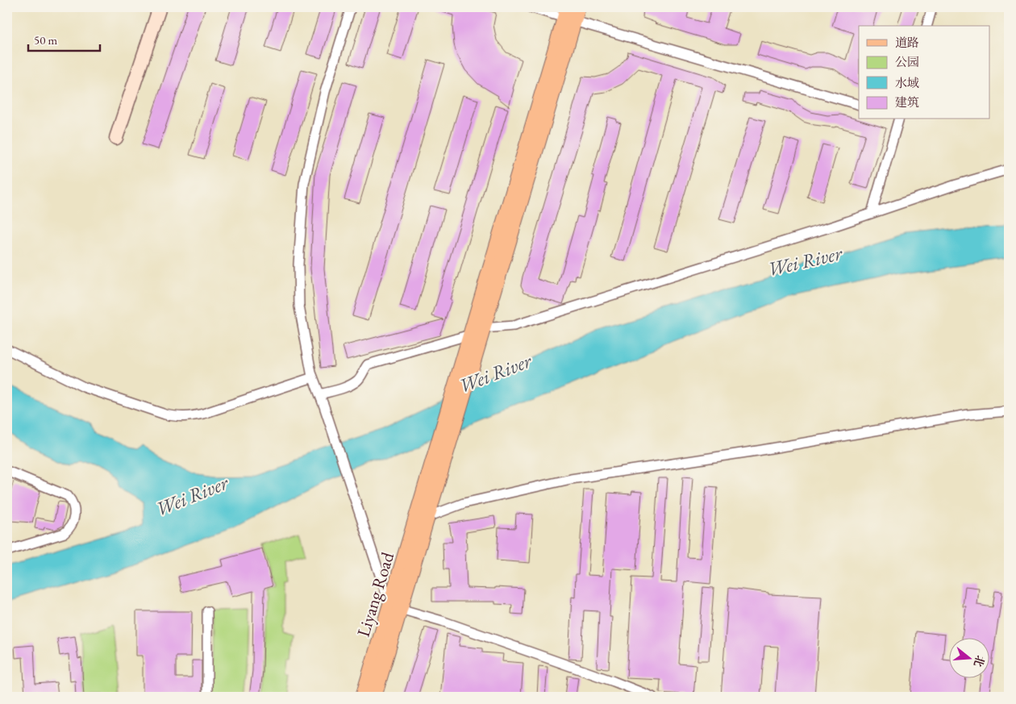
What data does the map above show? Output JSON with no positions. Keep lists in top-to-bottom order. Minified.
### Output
{"streets":{"main road":["Liyang Road"]},"water":["Wei River"],"legend":["道路","公园","水域","建筑"],"scale_bar":"50 m","north":"right"}
